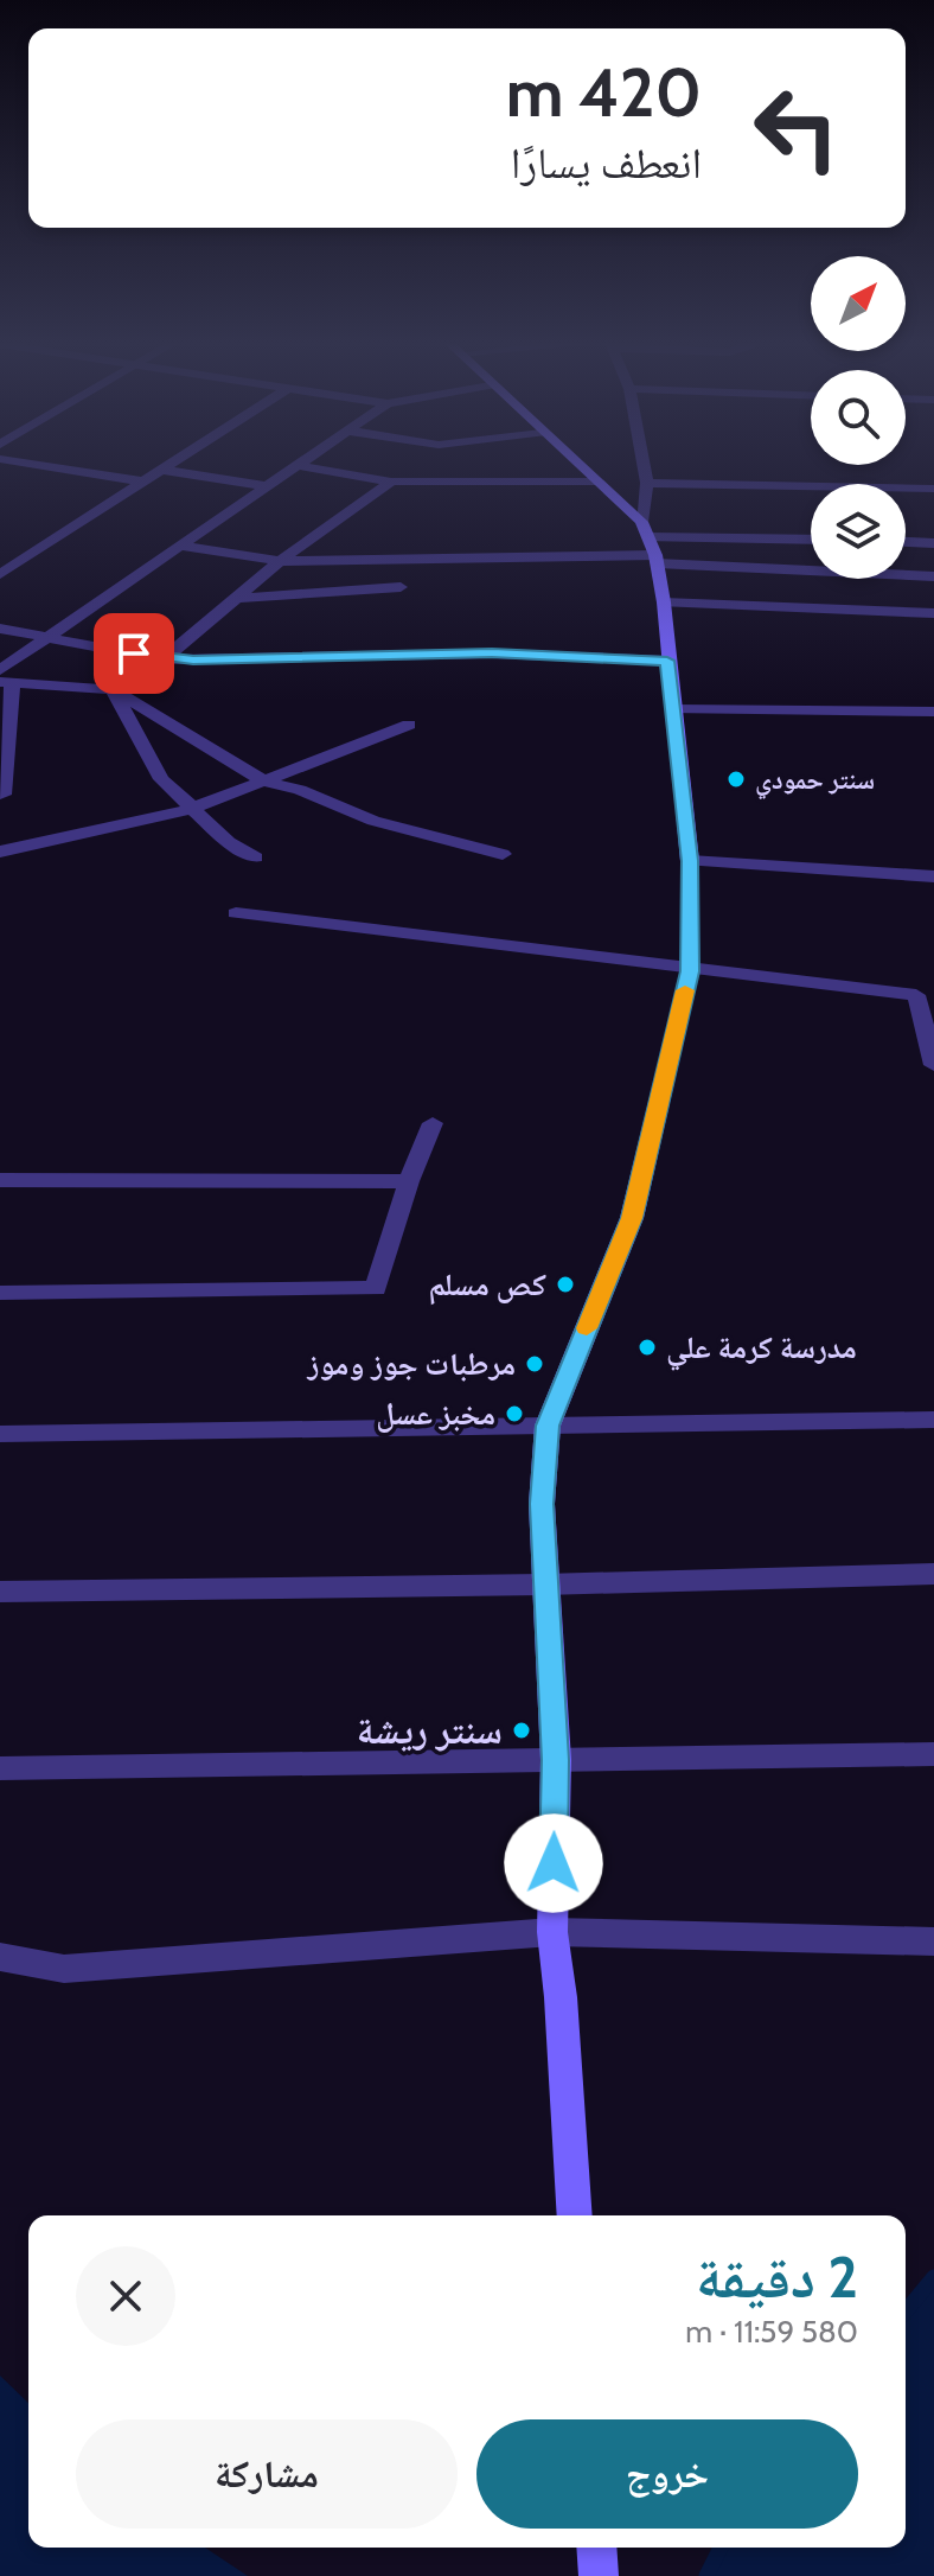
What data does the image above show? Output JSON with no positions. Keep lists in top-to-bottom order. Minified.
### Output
{"places":["سنتر حمودي","كص مسلم","مدرسة كرمة علي","مرطبات جوز وموز","مخبز عسل","سنتر ريشة"],"north":"top right","page":{"turn":["420 m","انعطف يسارًا"],"heading":["2 دقيقة","580 m · 11:59"],"buttons":["خروج","مشاركة"]}}
